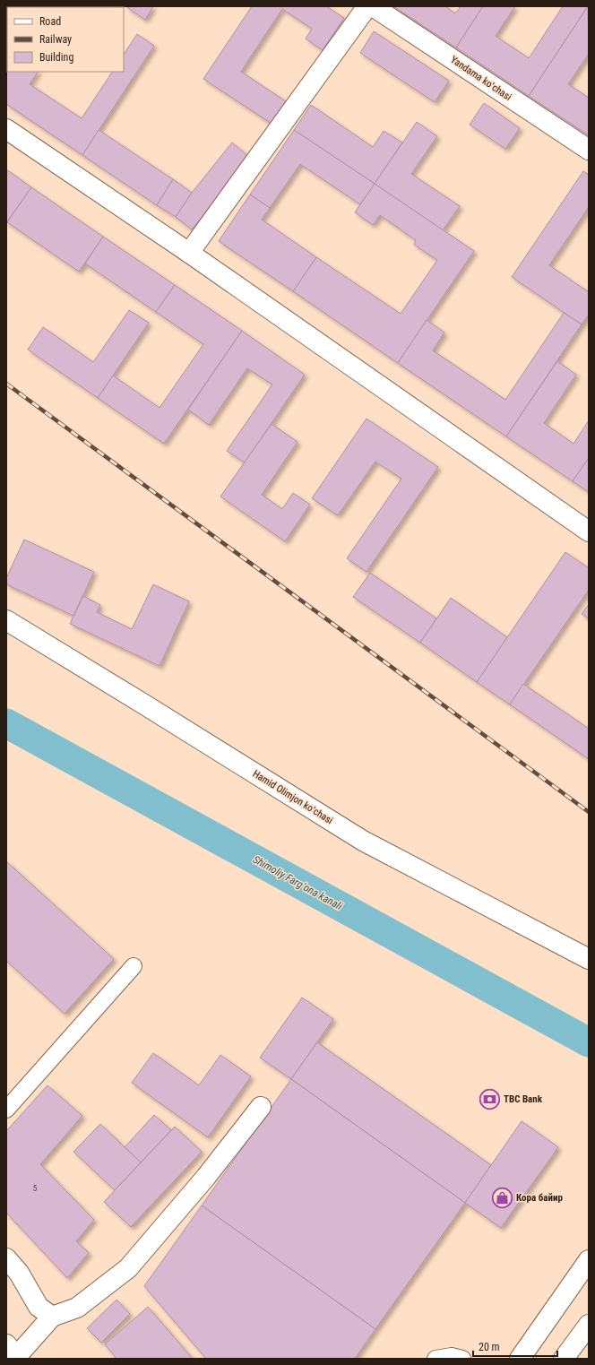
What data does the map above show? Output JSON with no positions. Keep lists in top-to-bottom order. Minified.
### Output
{"streets":{"street":["Yandama koʻchasi","Hamid Olimjon koʻchasi"]},"water":["Shimoliy Fargʻona kanali"],"places":{"bank":["TBC Bank"],"shop":["Кора байир"]},"house_numbers":["5"],"legend":["Road","Railway","Building"],"scale_bar":"20 m"}
